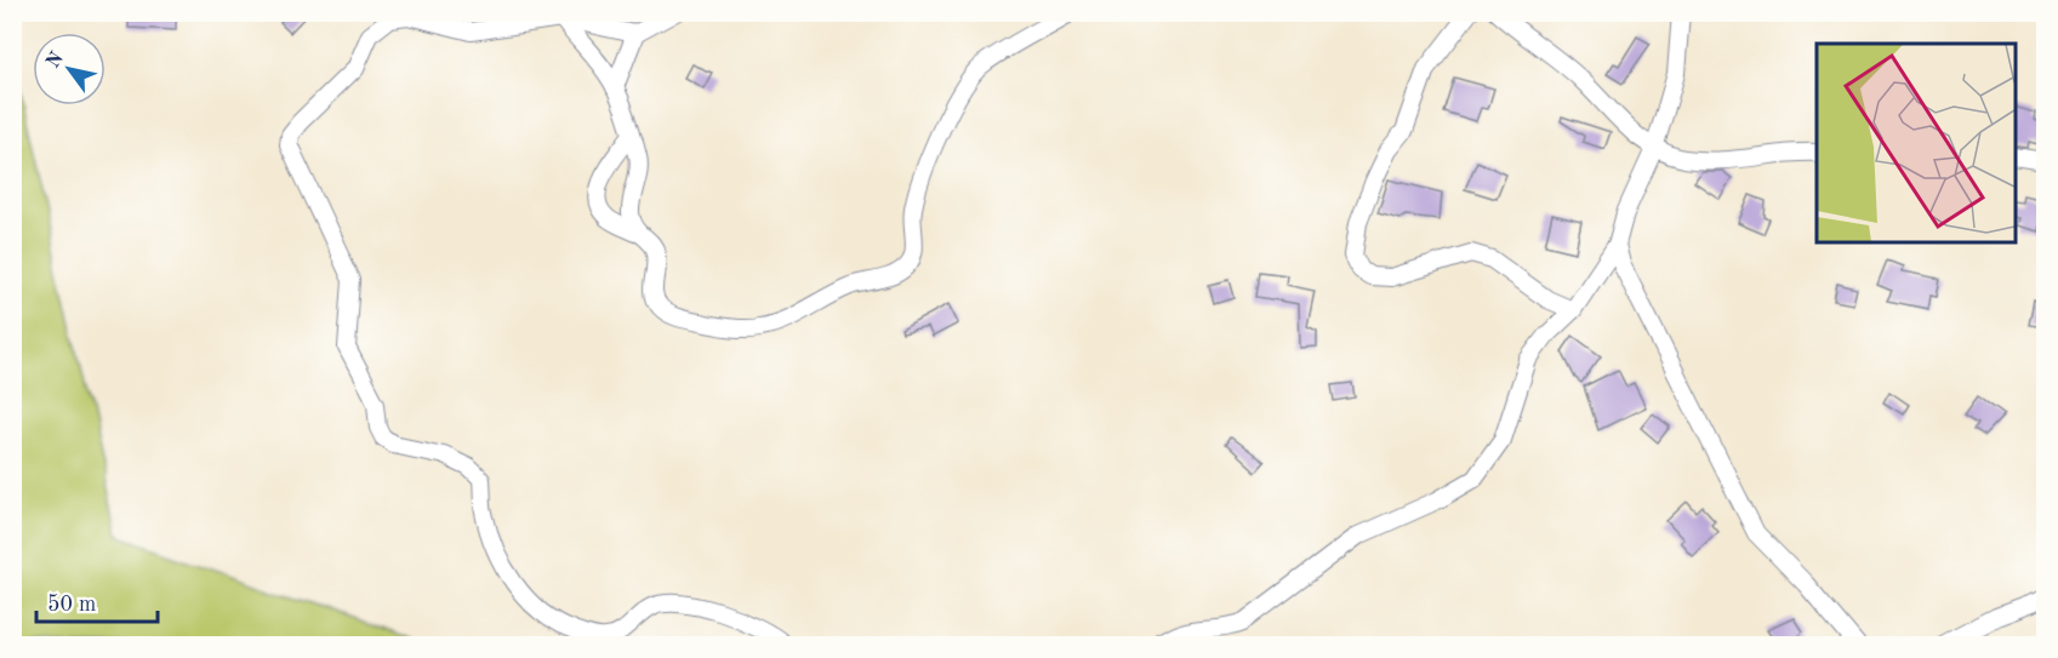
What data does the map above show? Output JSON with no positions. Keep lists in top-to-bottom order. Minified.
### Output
{"scale_bar":"50 m","north":"top left"}
